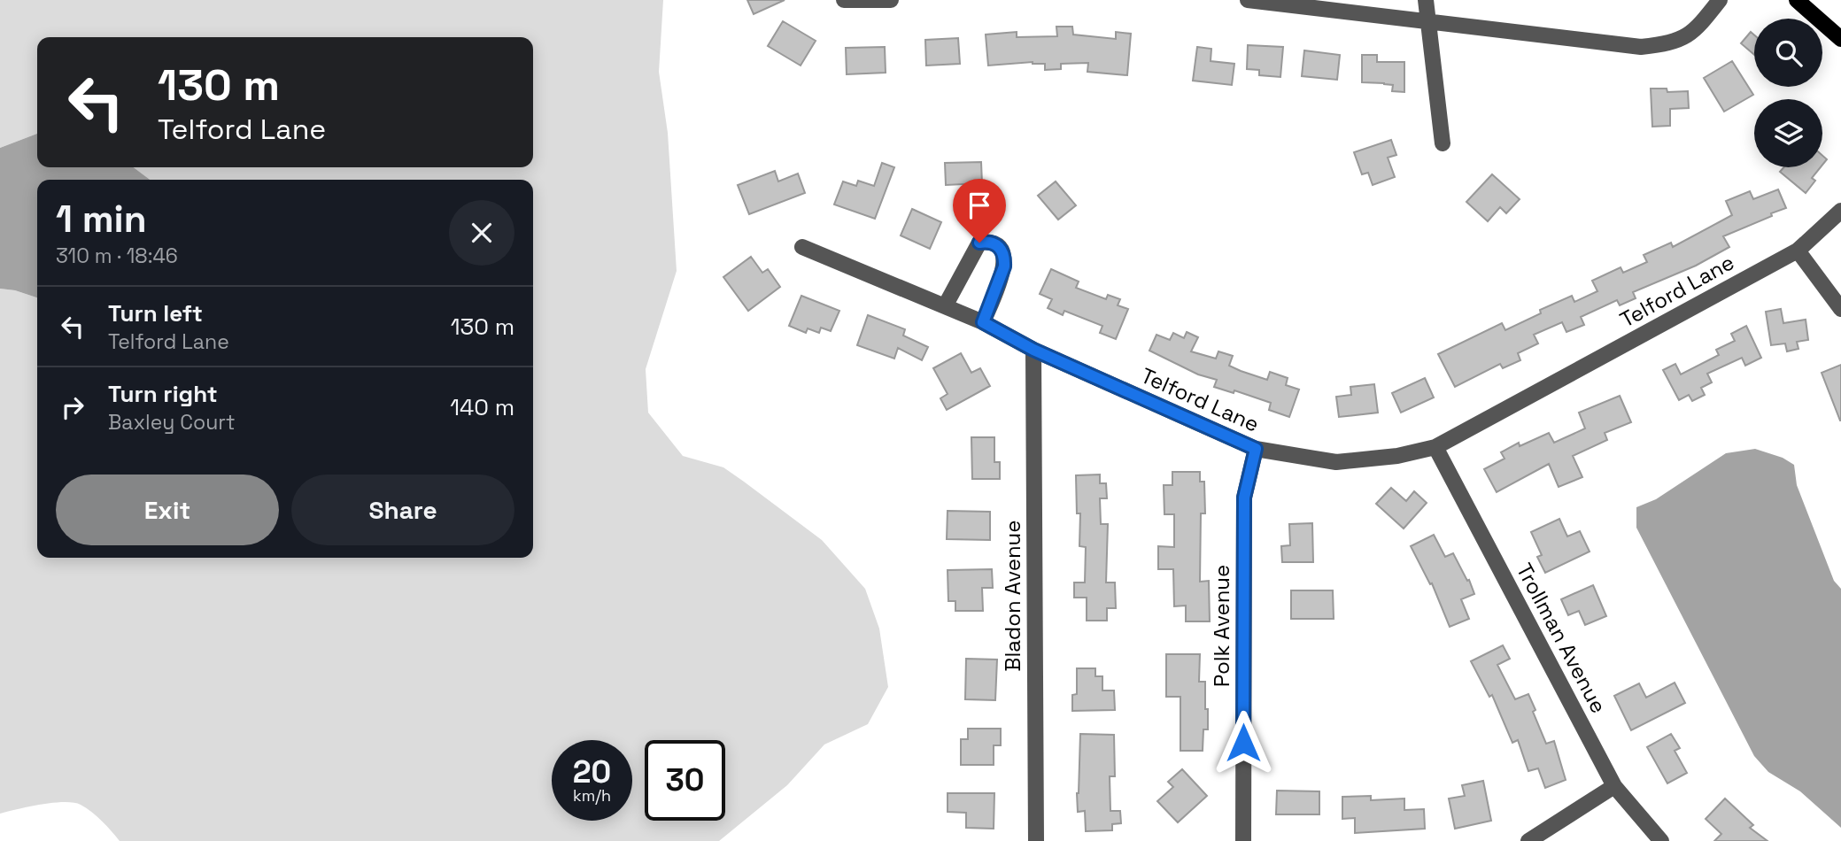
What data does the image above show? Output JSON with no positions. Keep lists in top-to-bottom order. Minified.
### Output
{"streets":{"street":["Telford Lane","Bladon Avenue","Polk Avenue","Trollman Avenue"]},"crossings":[["Telford Lane","Bladon Avenue"],["Telford Lane","Polk Avenue"],["Telford Lane","Trollman Avenue"]],"page":{"turn":["130 m","Telford Lane"],"heading":["1 min","310 m · 18:46"],"list":[{"name":"Turn left","note":"Telford Lane","value":"130 m"},{"name":"Turn right","note":"Baxley Court","value":"140 m"}],"buttons":["Exit","Share"],"speed":"20 km/h","limit":"30"}}
